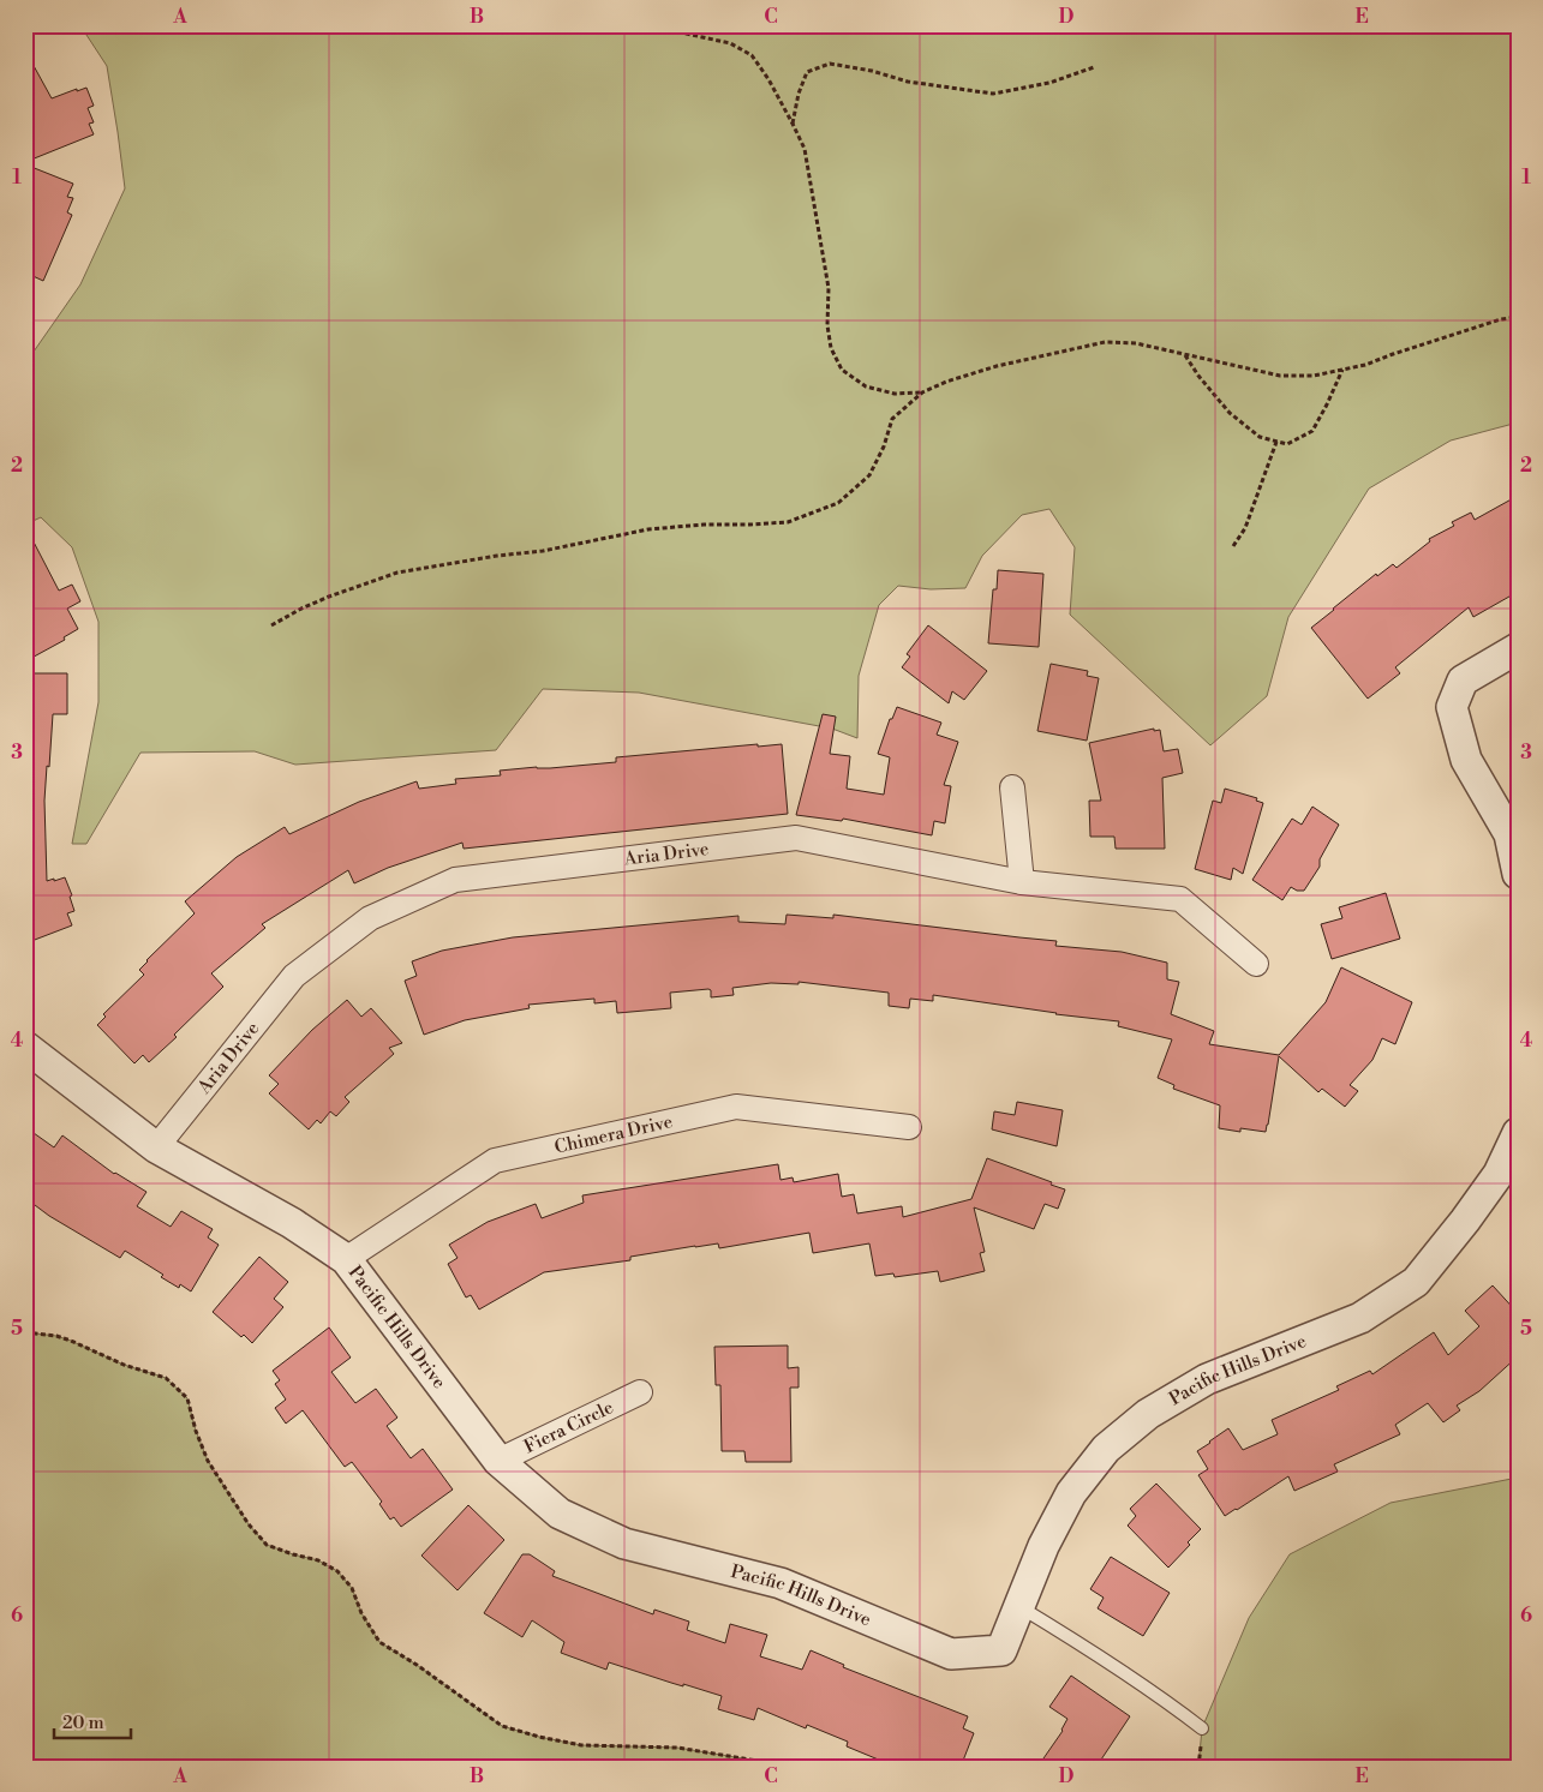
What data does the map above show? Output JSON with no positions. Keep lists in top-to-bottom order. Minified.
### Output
{"streets":{"street":["Aria Drive","Chimera Drive","Pacific Hills Drive","Fiera Circle"]},"crossings":[["Aria Drive","Pacific Hills Drive"],["Chimera Drive","Pacific Hills Drive"],["Pacific Hills Drive","Fiera Circle"]],"scale_bar":"20 m","grid":{"columns":["A","B","C","D","E"],"rows":["1","2","3","4","5","6"]}}
